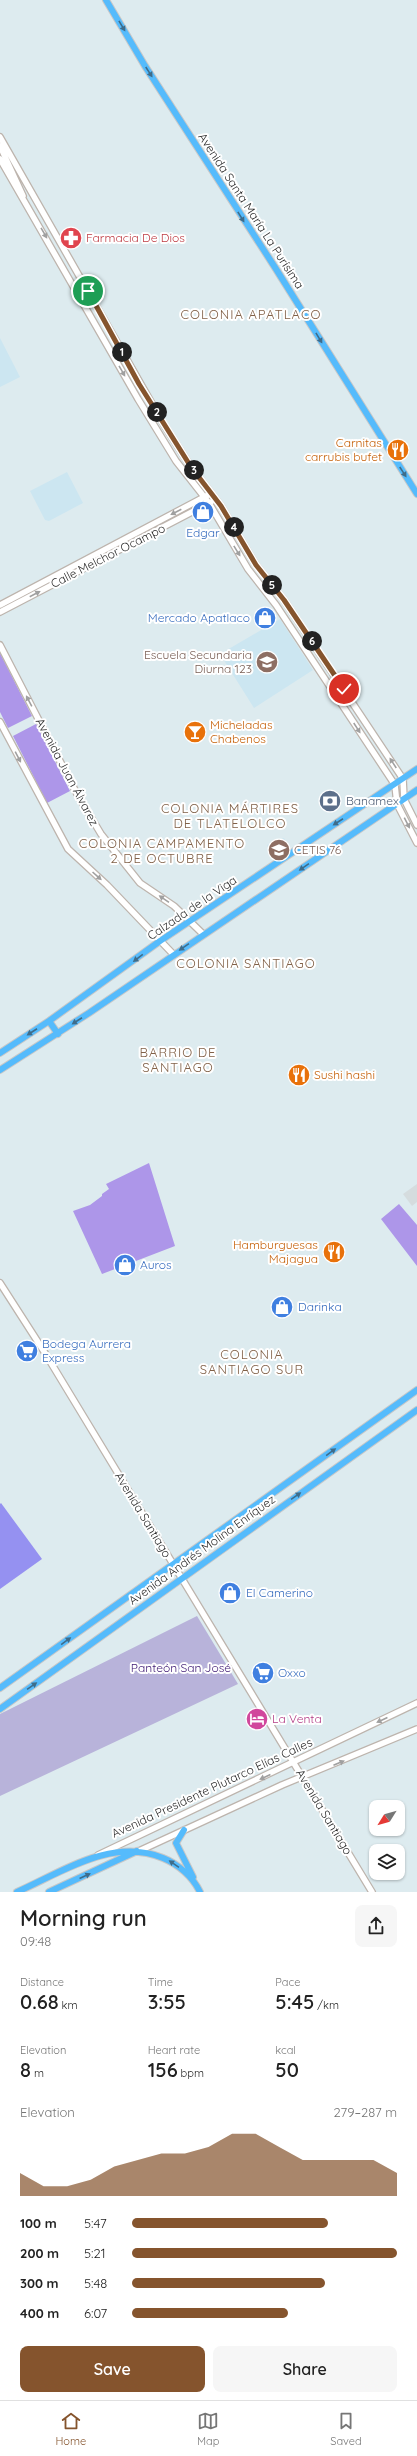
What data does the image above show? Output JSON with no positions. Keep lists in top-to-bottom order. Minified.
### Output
{"streets":{"main road":["Avenida Santa María La Purísima","Calzada de la Viga","Avenida Andrés Molina Enríquez","Avenida Presidente Plutarco Elías Calles"],"street":["Calle Melchor Ocampo","Avenida Juan Álvarez","Avenida Santiago"]},"crossings":[["Avenida Juan Álvarez","Calzada de la Viga"],["Avenida Santiago","Avenida Andrés Molina Enríquez"],["Avenida Santiago","Avenida Presidente Plutarco Elías Calles"]],"one_way":["Avenida Santa María La Purísima","Avenida Andrés Molina Enríquez"],"districts":["COLONIA APATLACO","COLONIA MÁRTIRES DE TLATELOLCO","COLONIA CAMPAMENTO 2 DE OCTUBRE","COLONIA SANTIAGO","BARRIO DE SANTIAGO","COLONIA SANTIAGO SUR"],"parks":["Panteón San José"],"places":{"pharmacy":["Farmacia De Dios"],"restaurant":["Carnitas carrubis bufet","Sushi hashi","Hamburguesas Majagua"],"shop":["Edgar","Mercado Apatlaco","Auros","Darinka","El Camerino"],"school or university":["Escuela Secundaria Diurna 123","CETIS 76"],"bar":["Micheladas Chabenos"],"bank":["Banamex"],"supermarket":["Bodega Aurrera Express","Oxxo"],"hotel":["La Venta"]},"north":"bottom left","page":{"pins":["1","2","3","4","5","6"],"heading":["Morning run","09:48"],"stats":[["Distance","0.68 km"],["Time","3:55"],["Pace","5:45 /km"],["Elevation","8 m"],["Heart rate","156 bpm"],["kcal","50"]],"chart":["Elevation","279–287 m"],"list":[{"name":"100 m","note":"5:47"},{"name":"200 m","note":"5:21"},{"name":"300 m","note":"5:48"},{"name":"400 m","note":"6:07"}],"buttons":["Save","Share"],"tabs":["Home","Map","Saved"]}}
